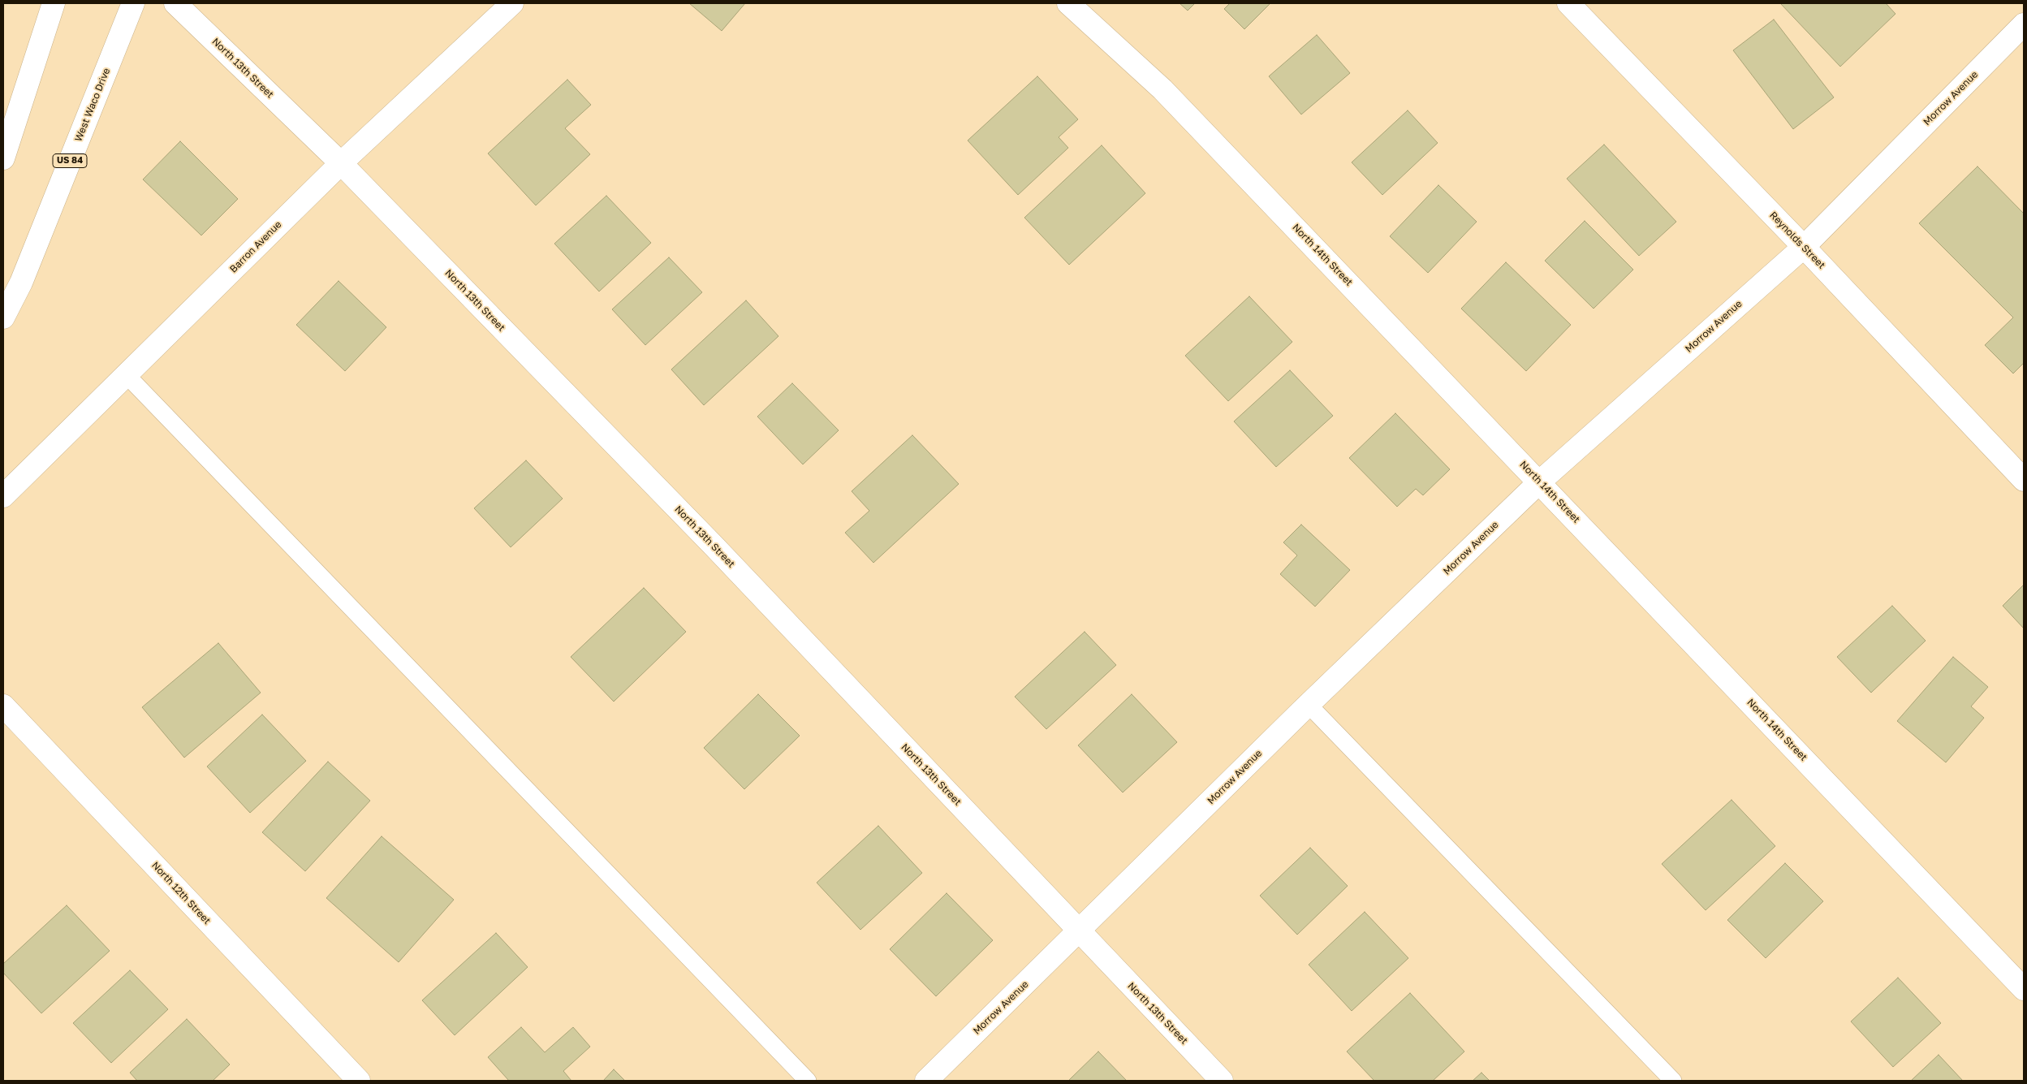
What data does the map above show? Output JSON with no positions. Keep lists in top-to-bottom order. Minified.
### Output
{"streets":{"street":["North 13th Street","Morrow Avenue","West Waco Drive","US 84","Reynolds Street","Barron Avenue","North 14th Street","North 12th Street"]},"crossings":[["North 13th Street","Morrow Avenue"],["North 13th Street","Barron Avenue"],["Morrow Avenue","Reynolds Street"],["Morrow Avenue","North 14th Street"]]}
